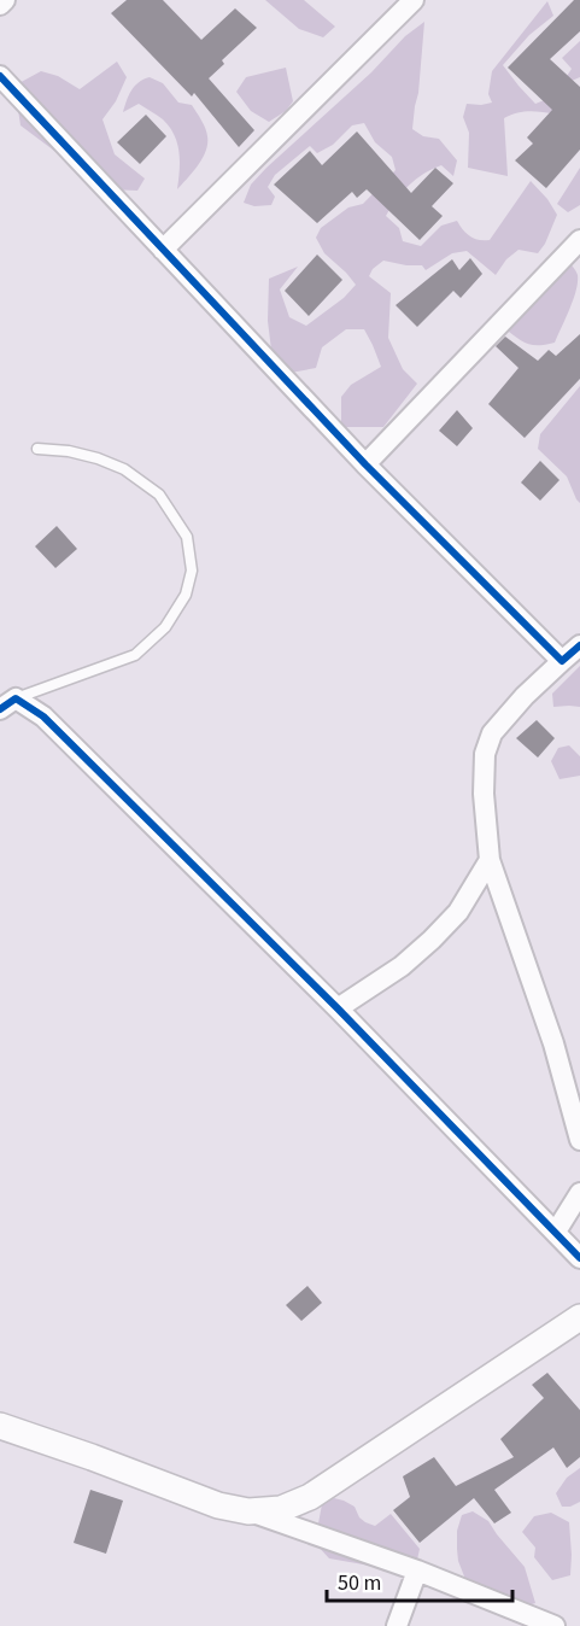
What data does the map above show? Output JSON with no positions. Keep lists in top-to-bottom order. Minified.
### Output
{"scale_bar":"50 m"}
